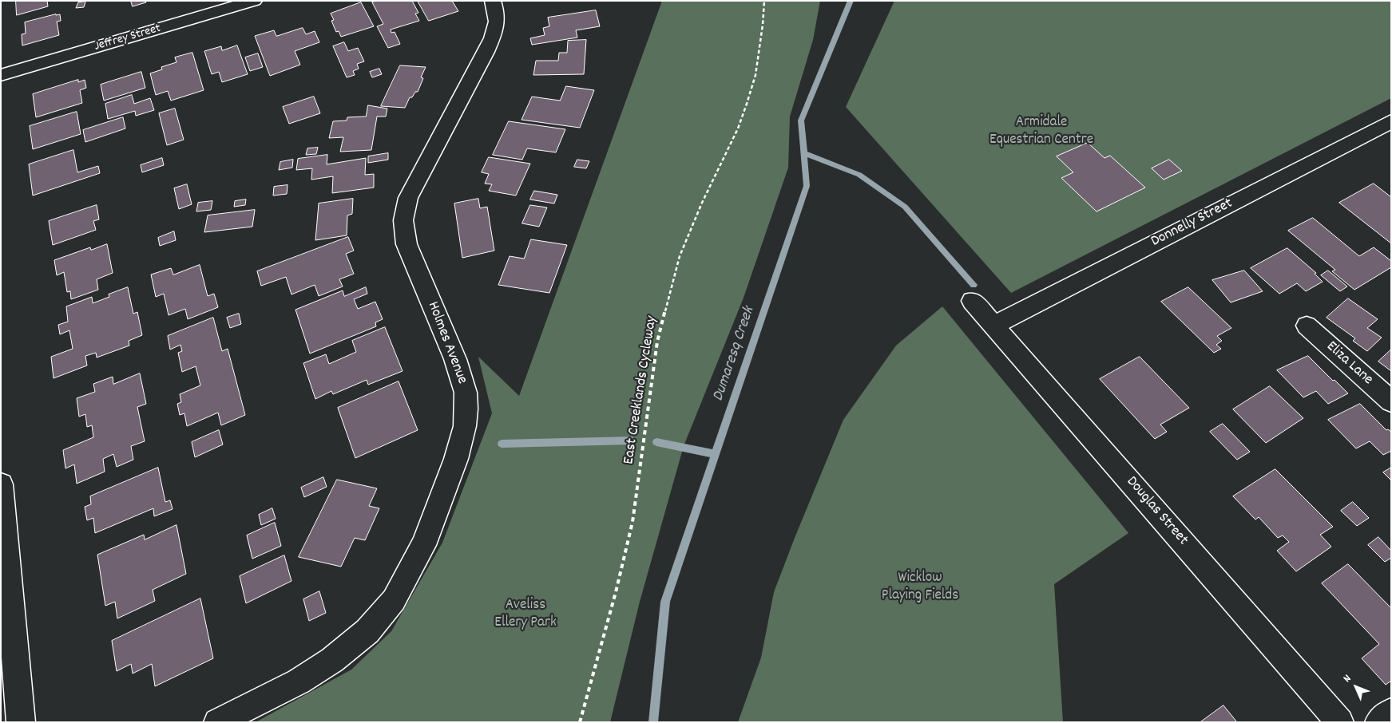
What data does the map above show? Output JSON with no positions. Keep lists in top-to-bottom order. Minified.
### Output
{"streets":{"street":["Jeffrey Street","Donnelly Street","Holmes Avenue","Eliza Lane","Douglas Street"],"path":["East Creeklands Cycleway"]},"crossings":[["Donnelly Street","Douglas Street"]],"water":["Dumaresq Creek"],"parks":["Armidale Equestrian Centre","Wicklow Playing Fields","Aveliss Ellery Park"],"north":"top left"}
